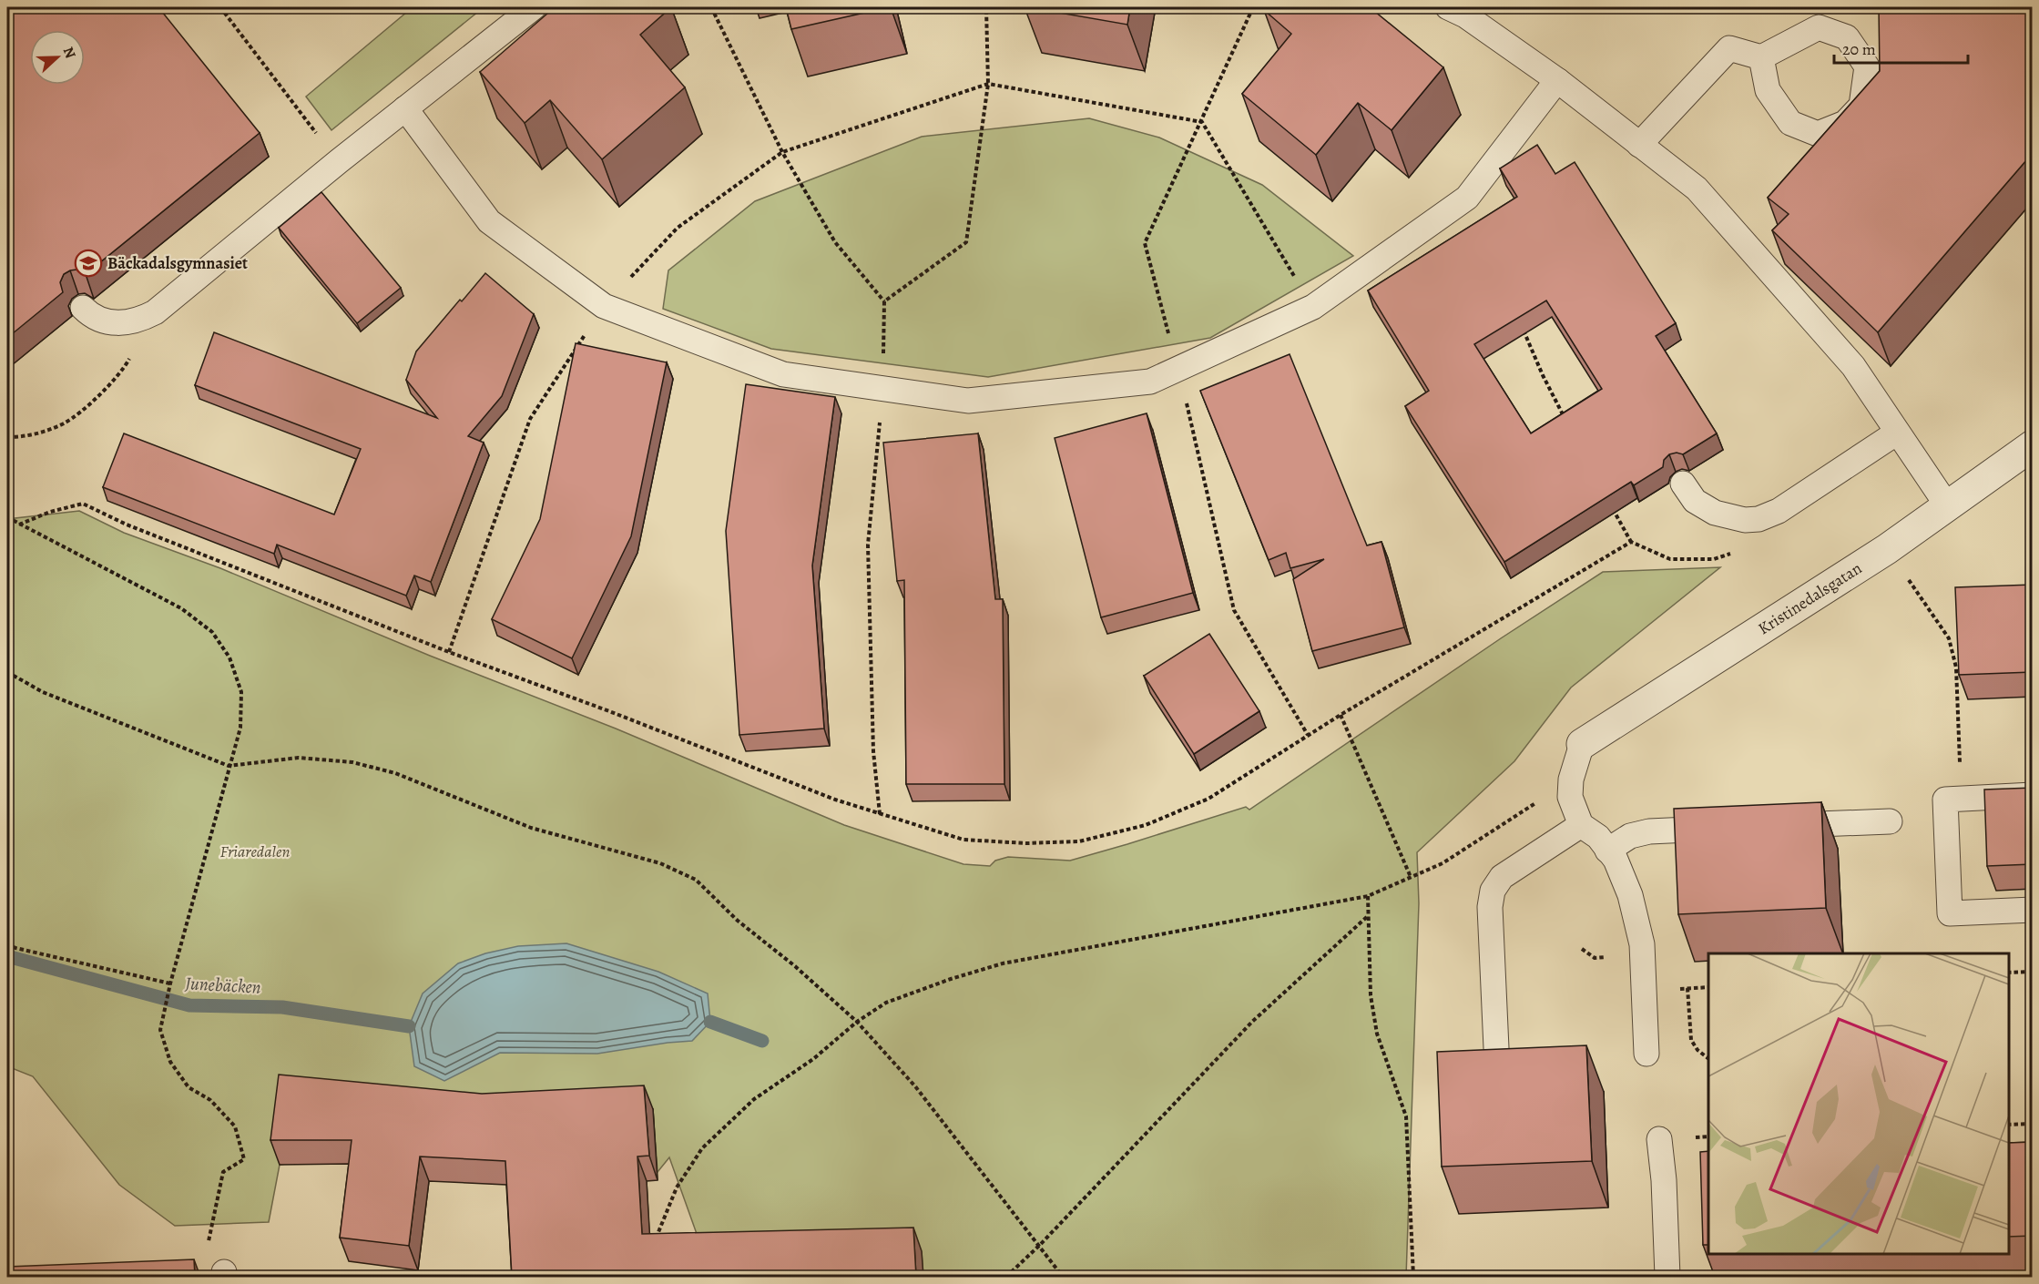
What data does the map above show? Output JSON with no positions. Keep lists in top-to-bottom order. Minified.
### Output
{"streets":{"street":["Kristinedalsgatan"]},"water":["Junebäcken"],"parks":["Friaredalen"],"places":{"school or university":["Bäckadalsgymnasiet"]},"scale_bar":"20 m","north":"right"}
